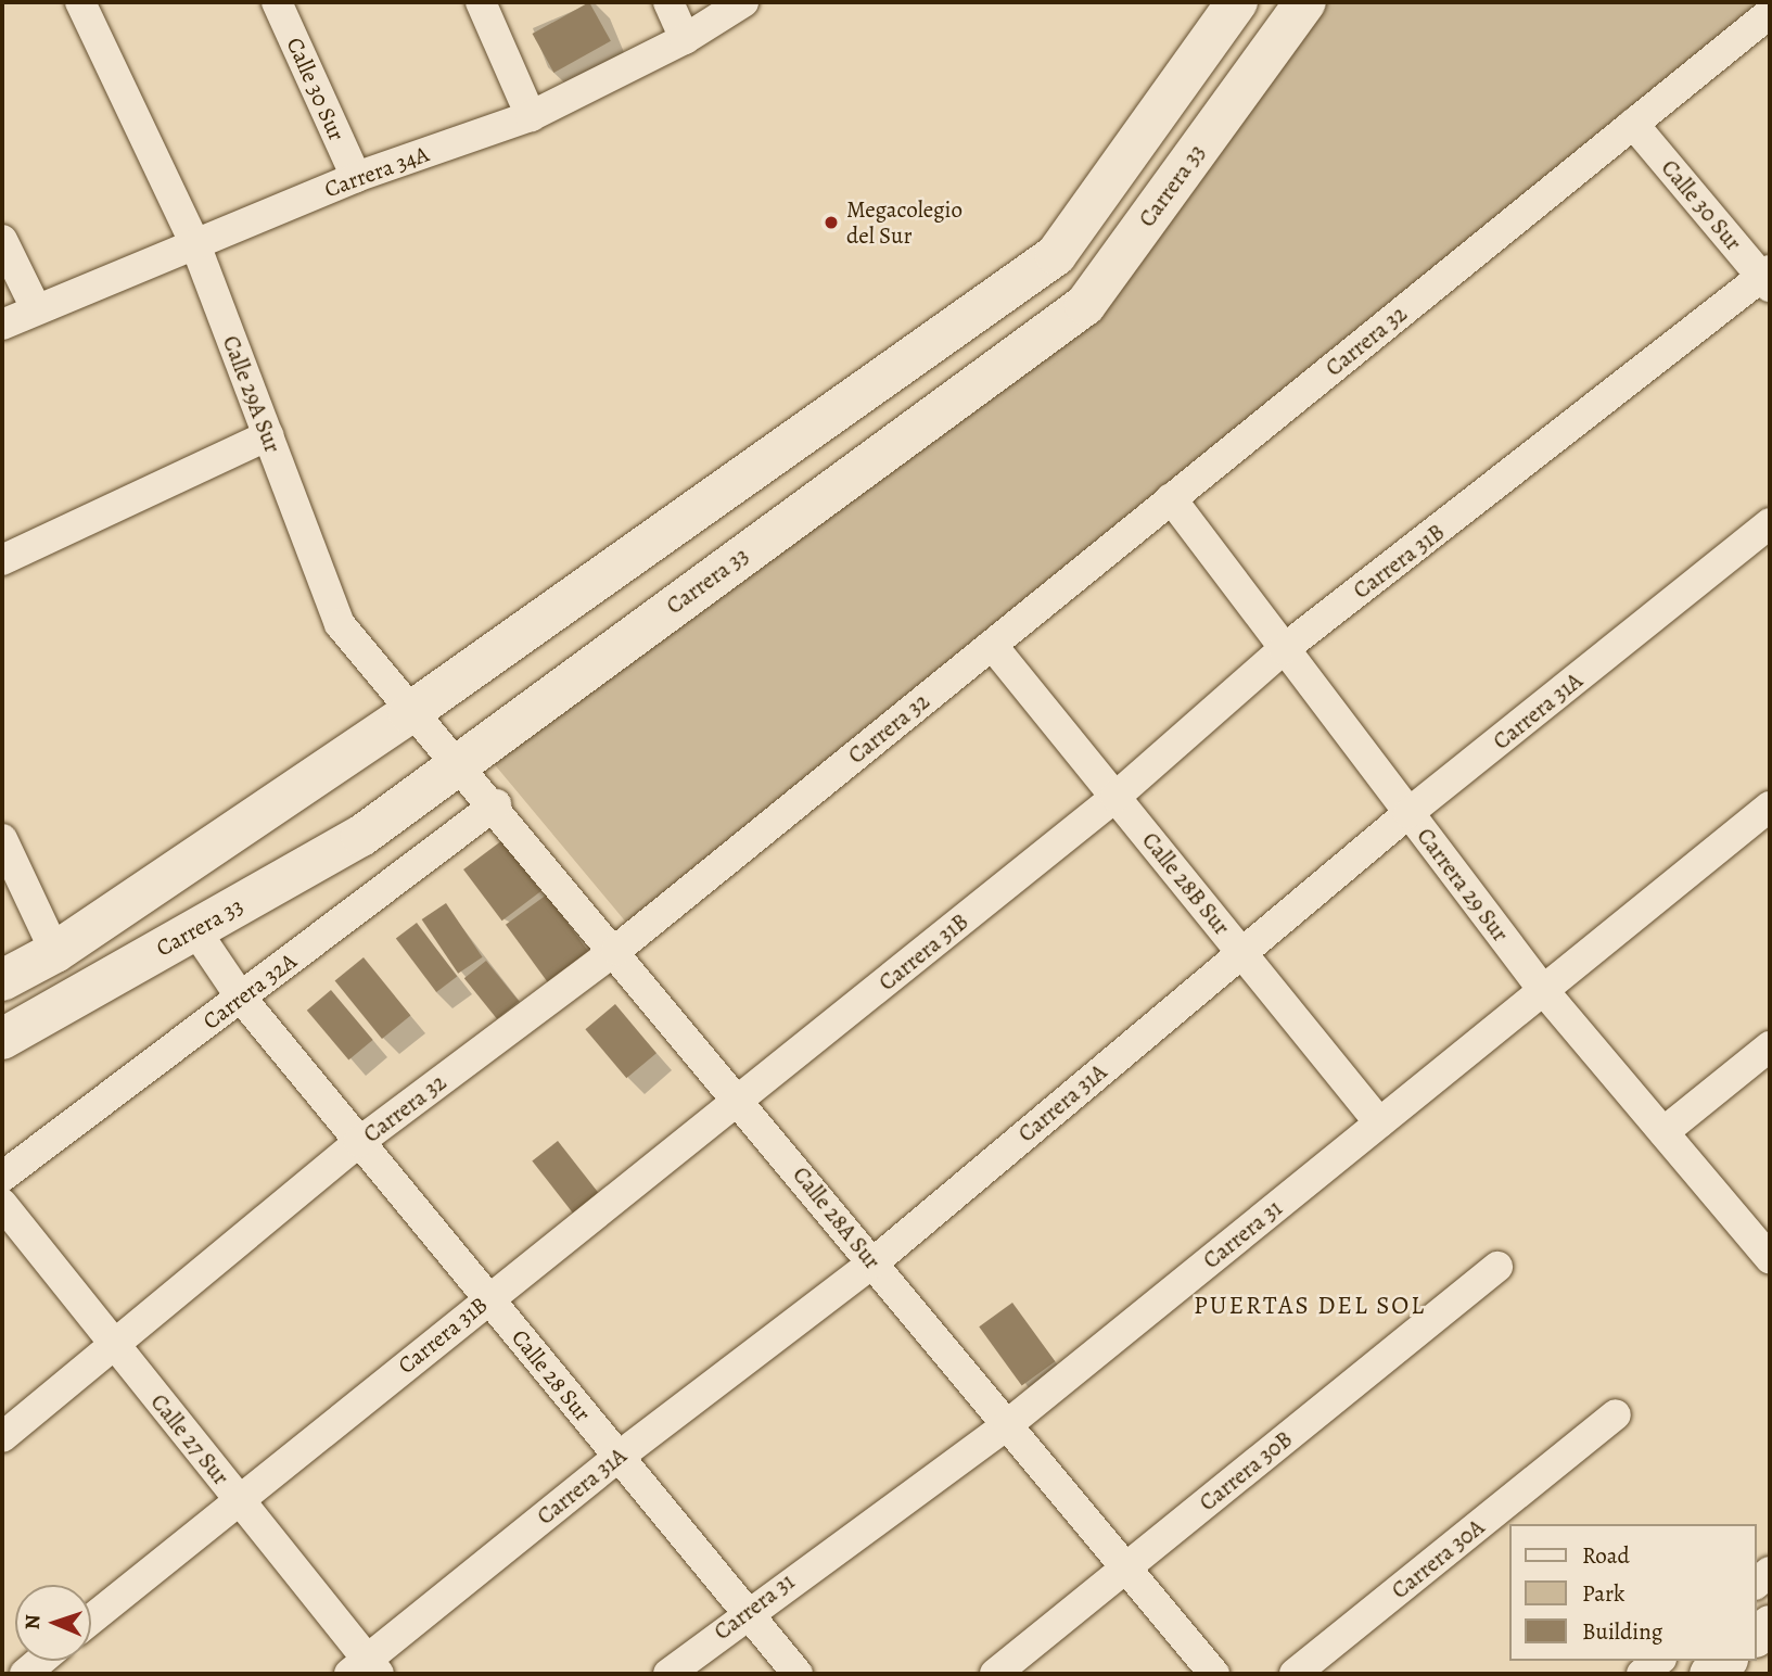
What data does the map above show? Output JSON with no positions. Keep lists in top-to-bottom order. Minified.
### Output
{"streets":{"main road":["Carrera 33"],"street":["Calle 30 Sur","Carrera 34A","Carrera 32","Calle 29A Sur","Carrera 31B","Carrera 31A","Calle 28B Sur","Carrera 29 Sur","Carrera 32A","Calle 28A Sur","Carrera 31","Calle 28 Sur","Calle 27 Sur","Carrera 30B","Carrera 30A"]},"crossings":[["Calle 30 Sur","Carrera 34A"],["Calle 30 Sur","Carrera 32"],["Calle 30 Sur","Carrera 31B"],["Carrera 34A","Calle 29A Sur"],["Carrera 33","Calle 29A Sur"],["Carrera 33","Calle 28A Sur"],["Carrera 33","Calle 28 Sur"],["Carrera 32","Calle 28B Sur"],["Carrera 32","Carrera 29 Sur"],["Carrera 32","Calle 28A Sur"],["Carrera 32","Calle 28 Sur"],["Carrera 32","Calle 27 Sur"],["Calle 29A Sur","Calle 28A Sur"],["Carrera 31B","Calle 28B Sur"],["Carrera 31B","Carrera 29 Sur"],["Carrera 31B","Calle 28A Sur"],["Carrera 31B","Calle 28 Sur"],["Carrera 31B","Calle 27 Sur"],["Carrera 31A","Calle 28B Sur"],["Carrera 31A","Carrera 29 Sur"],["Carrera 31A","Calle 28A Sur"],["Carrera 31A","Calle 28 Sur"],["Carrera 31A","Calle 27 Sur"],["Calle 28B Sur","Carrera 31"],["Carrera 29 Sur","Carrera 31"],["Carrera 32A","Calle 28A Sur"],["Carrera 32A","Calle 28 Sur"],["Calle 28A Sur","Carrera 31"],["Calle 28A Sur","Carrera 30B"],["Carrera 31","Calle 28 Sur"]],"districts":["PUERTAS DEL SOL"],"places":["Megacolegio del Sur"],"legend":["Road","Park","Building"],"north":"left"}
